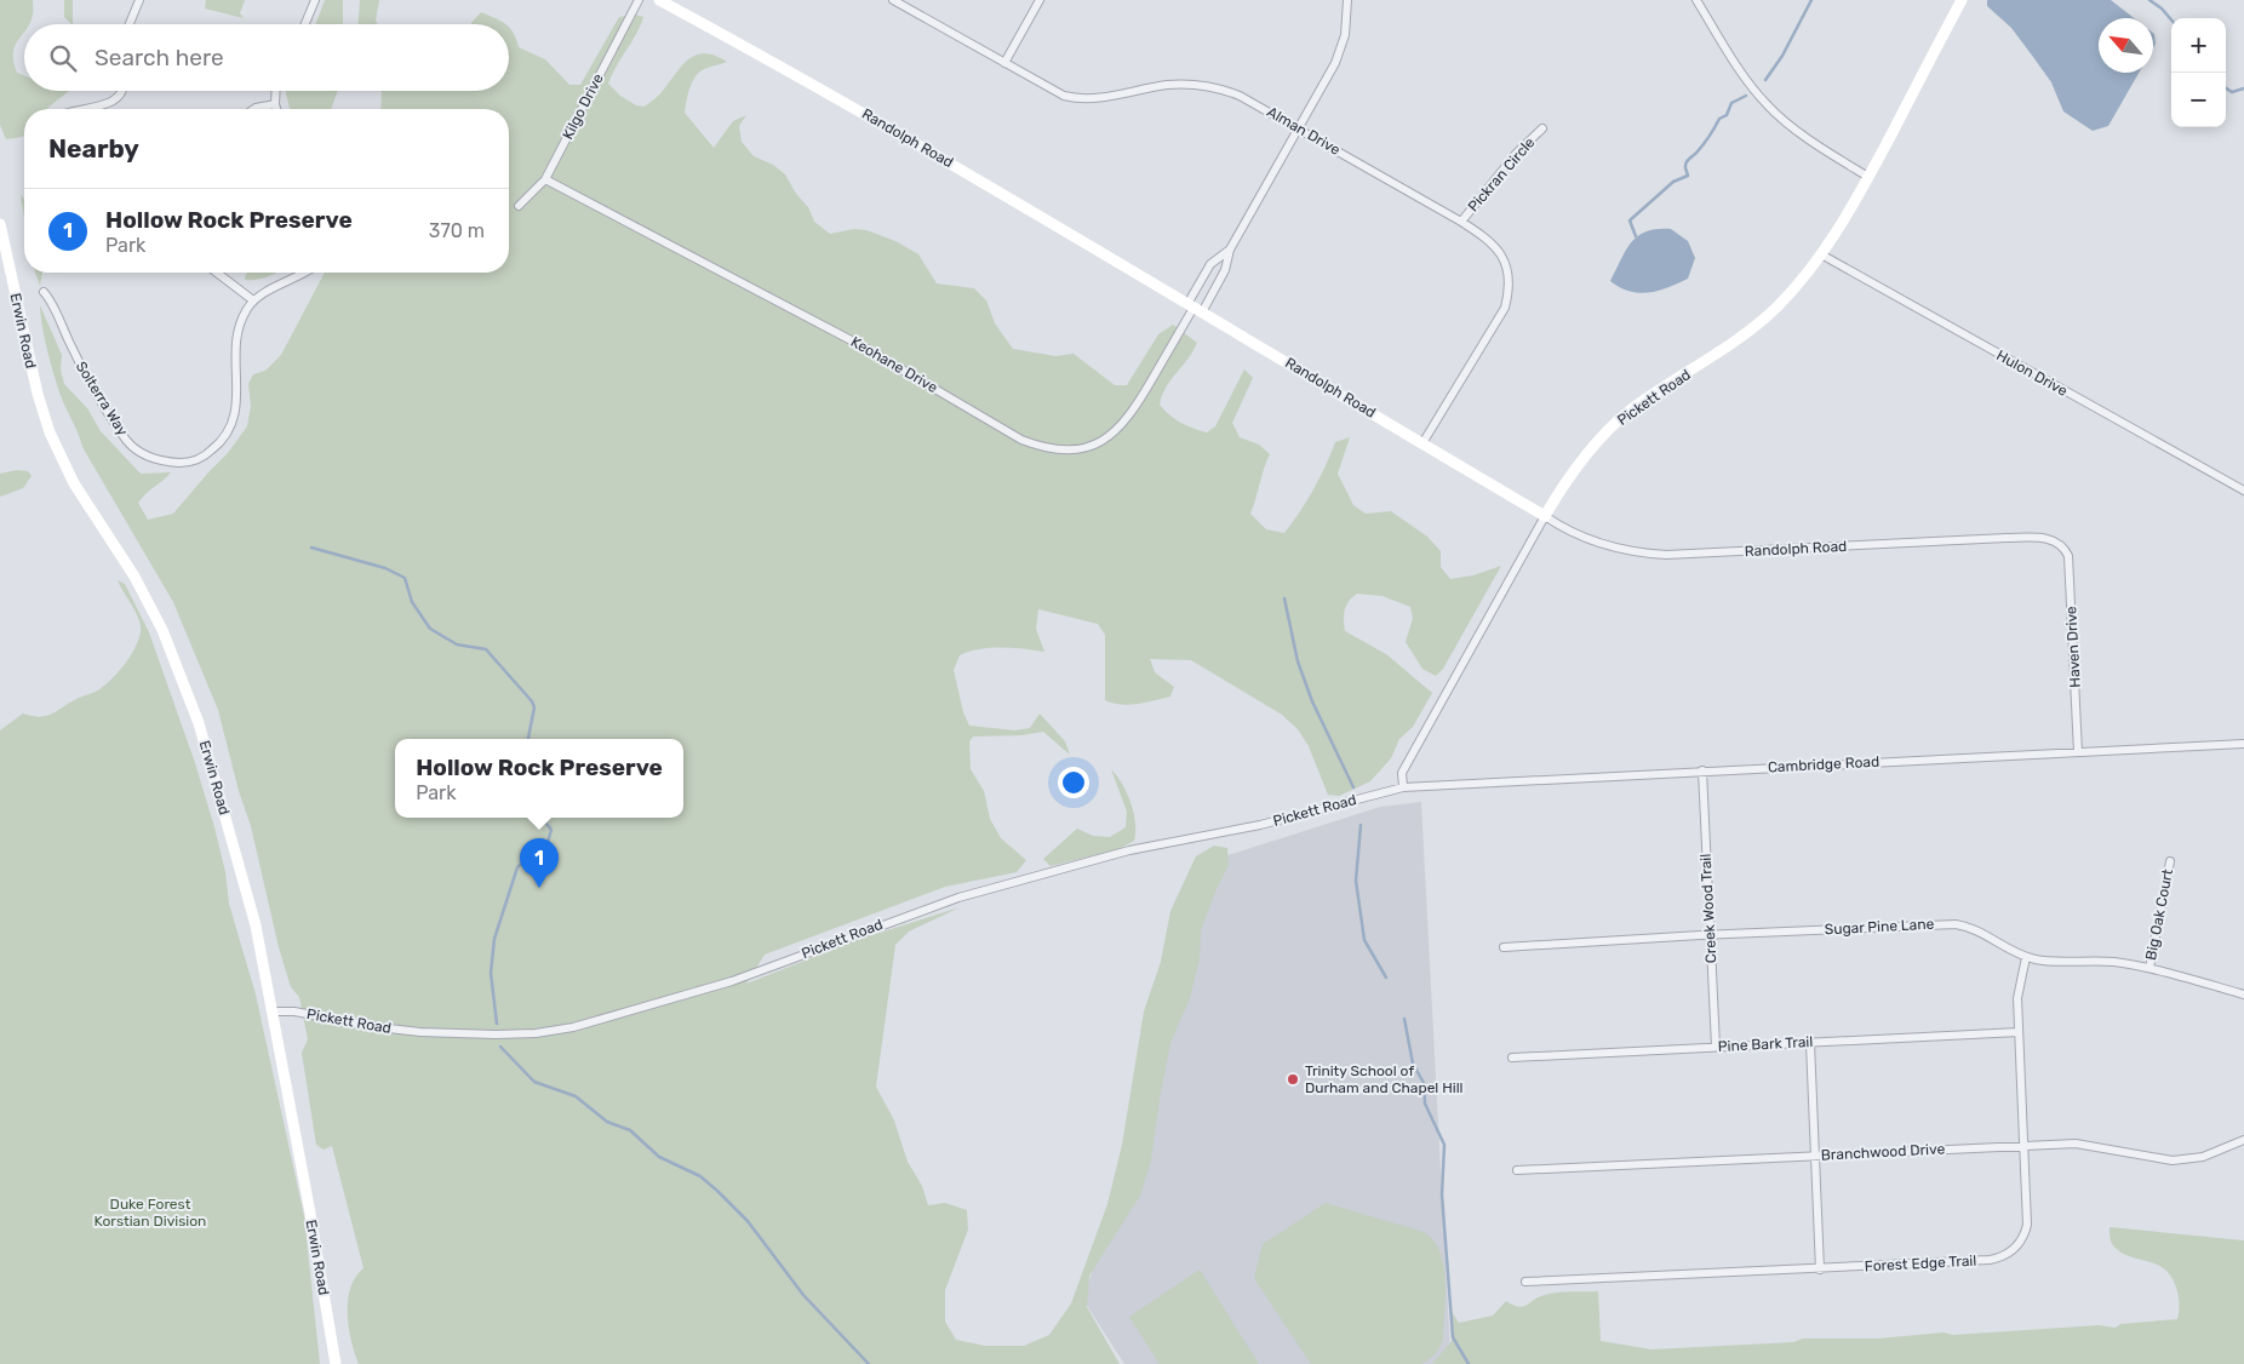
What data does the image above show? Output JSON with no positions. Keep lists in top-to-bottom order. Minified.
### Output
{"streets":{"street":["Kilgo Drive","Alman Drive","Randolph Road","Pickran Circle","Erwin Road","Keohane Drive","Hulon Drive","Pickett Road","Solterra Way","Haven Drive","Cambridge Road","Creek Wood Trail","Big Oak Court","Sugar Pine Lane","Pine Bark Trail","Branchwood Drive","Forest Edge Trail"]},"crossings":[["Kilgo Drive","Keohane Drive"],["Alman Drive","Randolph Road"],["Alman Drive","Pickran Circle"],["Alman Drive","Keohane Drive"],["Randolph Road","Keohane Drive"],["Randolph Road","Pickett Road"],["Randolph Road","Haven Drive"],["Erwin Road","Pickett Road"],["Hulon Drive","Pickett Road"],["Pickett Road","Cambridge Road"],["Haven Drive","Cambridge Road"],["Cambridge Road","Creek Wood Trail"],["Creek Wood Trail","Sugar Pine Lane"],["Creek Wood Trail","Pine Bark Trail"],["Big Oak Court","Sugar Pine Lane"],["Sugar Pine Lane","Forest Edge Trail"],["Pine Bark Trail","Forest Edge Trail"],["Branchwood Drive","Forest Edge Trail"]],"parks":["Duke Forest Korstian Division"],"places":["Trinity School of Durham and Chapel Hill"],"north":"top left","page":{"map_buttons":["+","−"],"search":"Search here","heading":"Nearby","list":[{"mark":"1","name":"Hollow Rock Preserve","note":"Park","value":"370 m"}],"popup":["Hollow Rock Preserve","Park"],"pins":"1"}}
